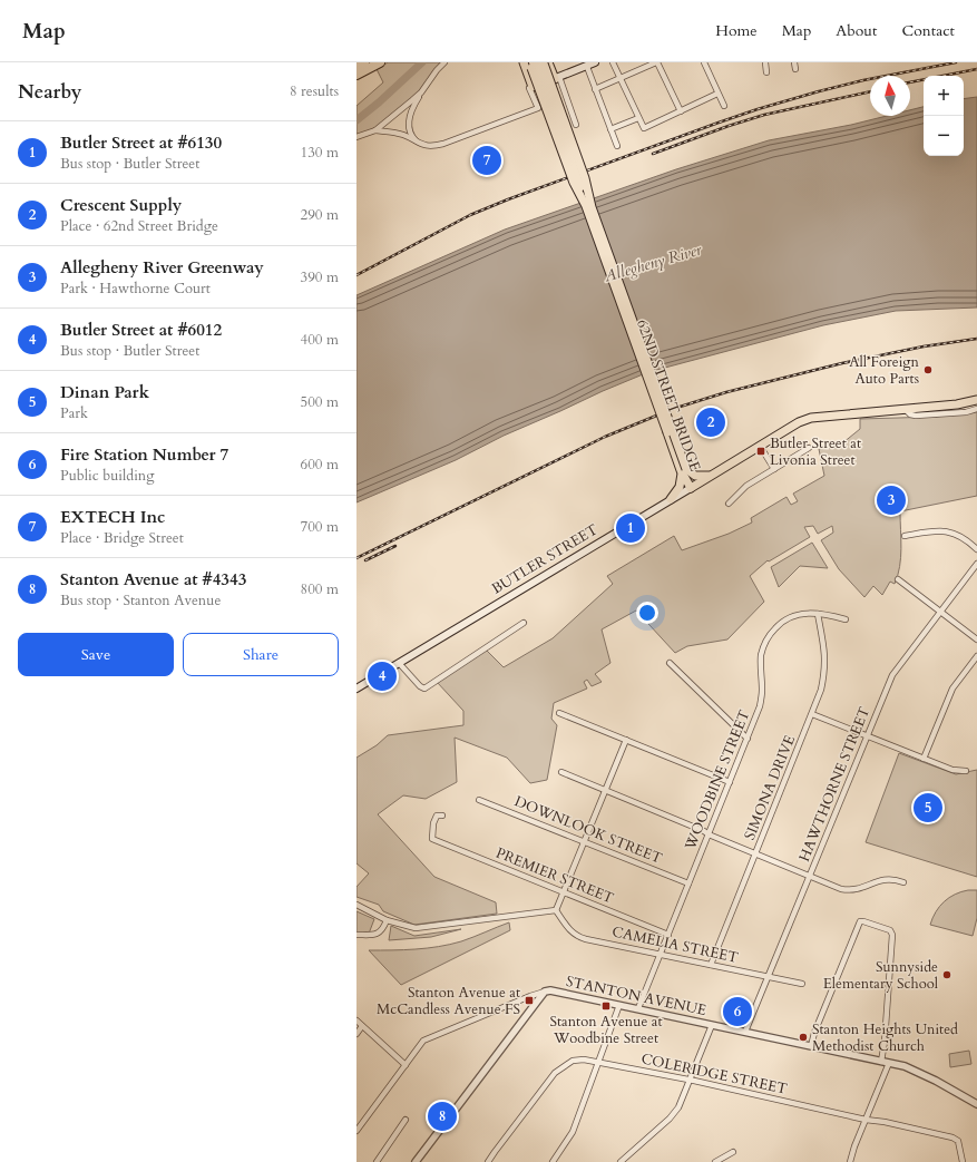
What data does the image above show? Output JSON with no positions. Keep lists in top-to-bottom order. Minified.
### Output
{"streets":{"highway":["62ND STREET BRIDGE","BUTLER STREET"],"street":["WOODBINE STREET","HAWTHORNE STREET","SIMONA DRIVE","DOWNLOOK STREET","PREMIER STREET","CAMELIA STREET","STANTON AVENUE","COLERIDGE STREET"]},"crossings":[["62ND STREET BRIDGE","BUTLER STREET"],["WOODBINE STREET","SIMONA DRIVE"],["WOODBINE STREET","DOWNLOOK STREET"],["WOODBINE STREET","PREMIER STREET"],["WOODBINE STREET","CAMELIA STREET"],["WOODBINE STREET","STANTON AVENUE"],["HAWTHORNE STREET","CAMELIA STREET"],["HAWTHORNE STREET","STANTON AVENUE"],["SIMONA DRIVE","CAMELIA STREET"]],"water":["Allegheny River"],"places":{"other":["All Foreign Auto Parts","Sunnyside Elementary School","Stanton Heights United Methodist Church"],"transit":["Butler Street at Livonia Street","Stanton Avenue at McCandless Avenue FS","Stanton Avenue at Woodbine Street"]},"north":"top","page":{"header":"Map","nav":["Home","Map","About","Contact"],"heading":["Nearby","8 results"],"map_buttons":["+","−"],"list":[{"mark":"1","name":"Butler Street at #6130","note":"Bus stop · Butler Street","value":"130 m"},{"mark":"2","name":"Crescent Supply","note":"Place · 62nd Street Bridge","value":"290 m"},{"mark":"3","name":"Allegheny River Greenway","note":"Park · Hawthorne Court","value":"390 m"},{"mark":"4","name":"Butler Street at #6012","note":"Bus stop · Butler Street","value":"400 m"},{"mark":"5","name":"Dinan Park","note":"Park","value":"500 m"},{"mark":"6","name":"Fire Station Number 7","note":"Public building","value":"600 m"},{"mark":"7","name":"EXTECH Inc","note":"Place · Bridge Street","value":"700 m"},{"mark":"8","name":"Stanton Avenue at #4343","note":"Bus stop · Stanton Avenue","value":"800 m"}],"pins":["7","2","3","1","4","5","6","8"],"buttons":["Save","Share"]}}
